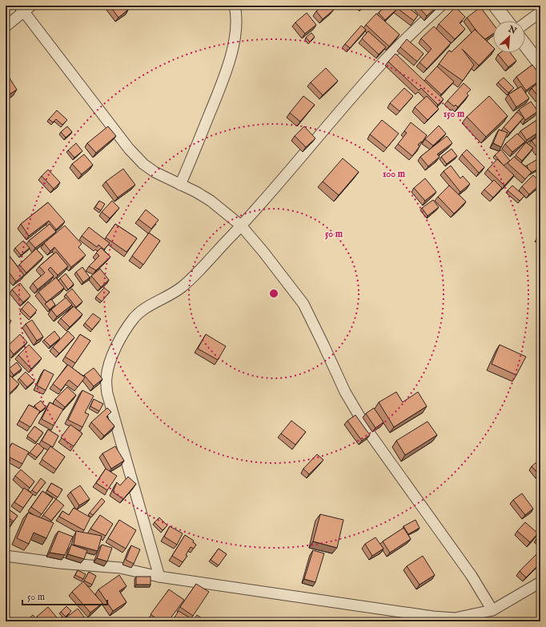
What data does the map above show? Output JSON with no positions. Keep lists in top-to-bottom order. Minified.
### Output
{"scale_bar":"50 m","north":"top right","rings":["150 m","100 m","50 m"]}
